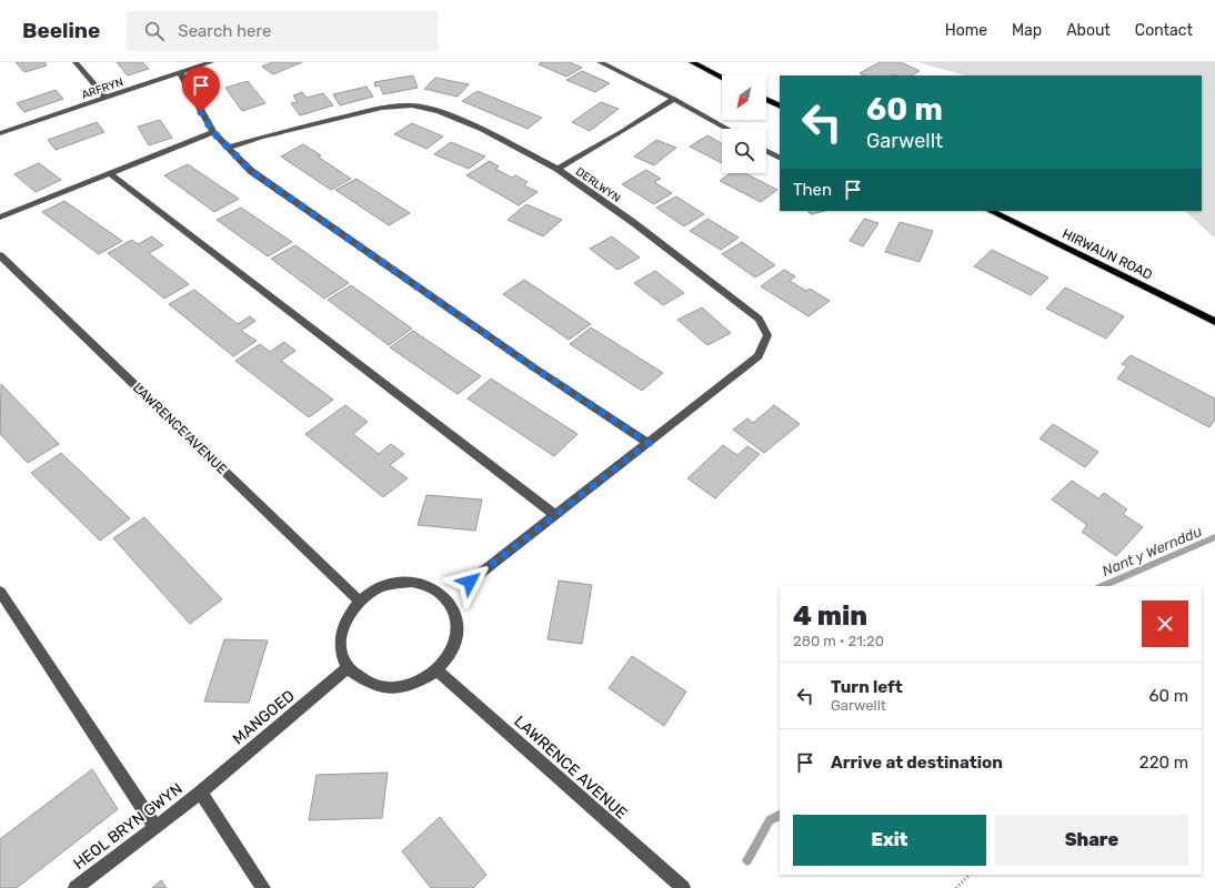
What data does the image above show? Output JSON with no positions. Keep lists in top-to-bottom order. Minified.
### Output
{"streets":{"main road":["HIRWAUN ROAD"],"street":["ARFRYN","DERLWYN","LAWRENCE AVENUE","MANGOED","HEOL BRYN GWYN"]},"crossings":[["LAWRENCE AVENUE","MANGOED"],["MANGOED","HEOL BRYN GWYN"]],"water":["Nant y Wernddu"],"north":"bottom left","page":{"header":"Beeline","search":"Search here","nav":["Home","Map","About","Contact"],"turn":["60 m","Garwellt"],"then":"Then","heading":["4 min","280 m · 21:20"],"list":[{"name":"Turn left","note":"Garwellt","value":"60 m"},{"name":"Arrive at destination","value":"220 m"}],"buttons":["Exit","Share"]}}
